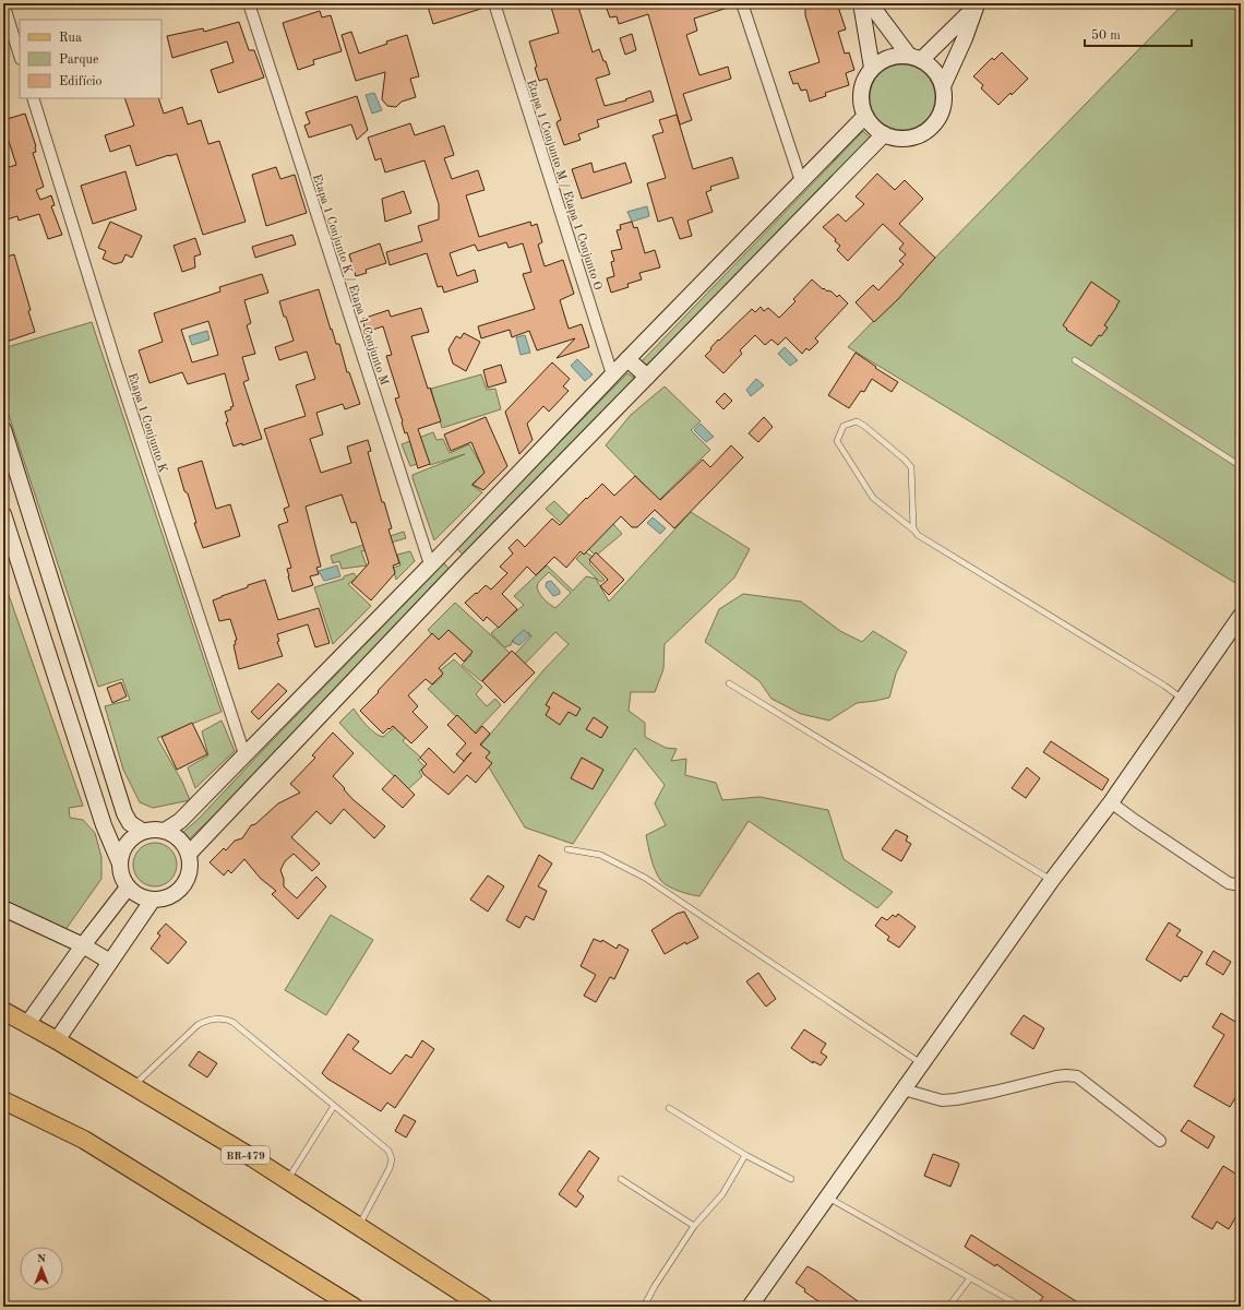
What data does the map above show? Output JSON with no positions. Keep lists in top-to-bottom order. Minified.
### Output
{"streets":{"main road":["BR-479"],"street":["Etapa 1 Conjunto M / Etapa 1 Conjunto O","Etapa 1 Conjunto K / Etapa 1 Conjunto M","Etapa 1 Conjunto K"]},"legend":["Rua","Parque","Edifício"],"scale_bar":"50 m","north":"top"}
